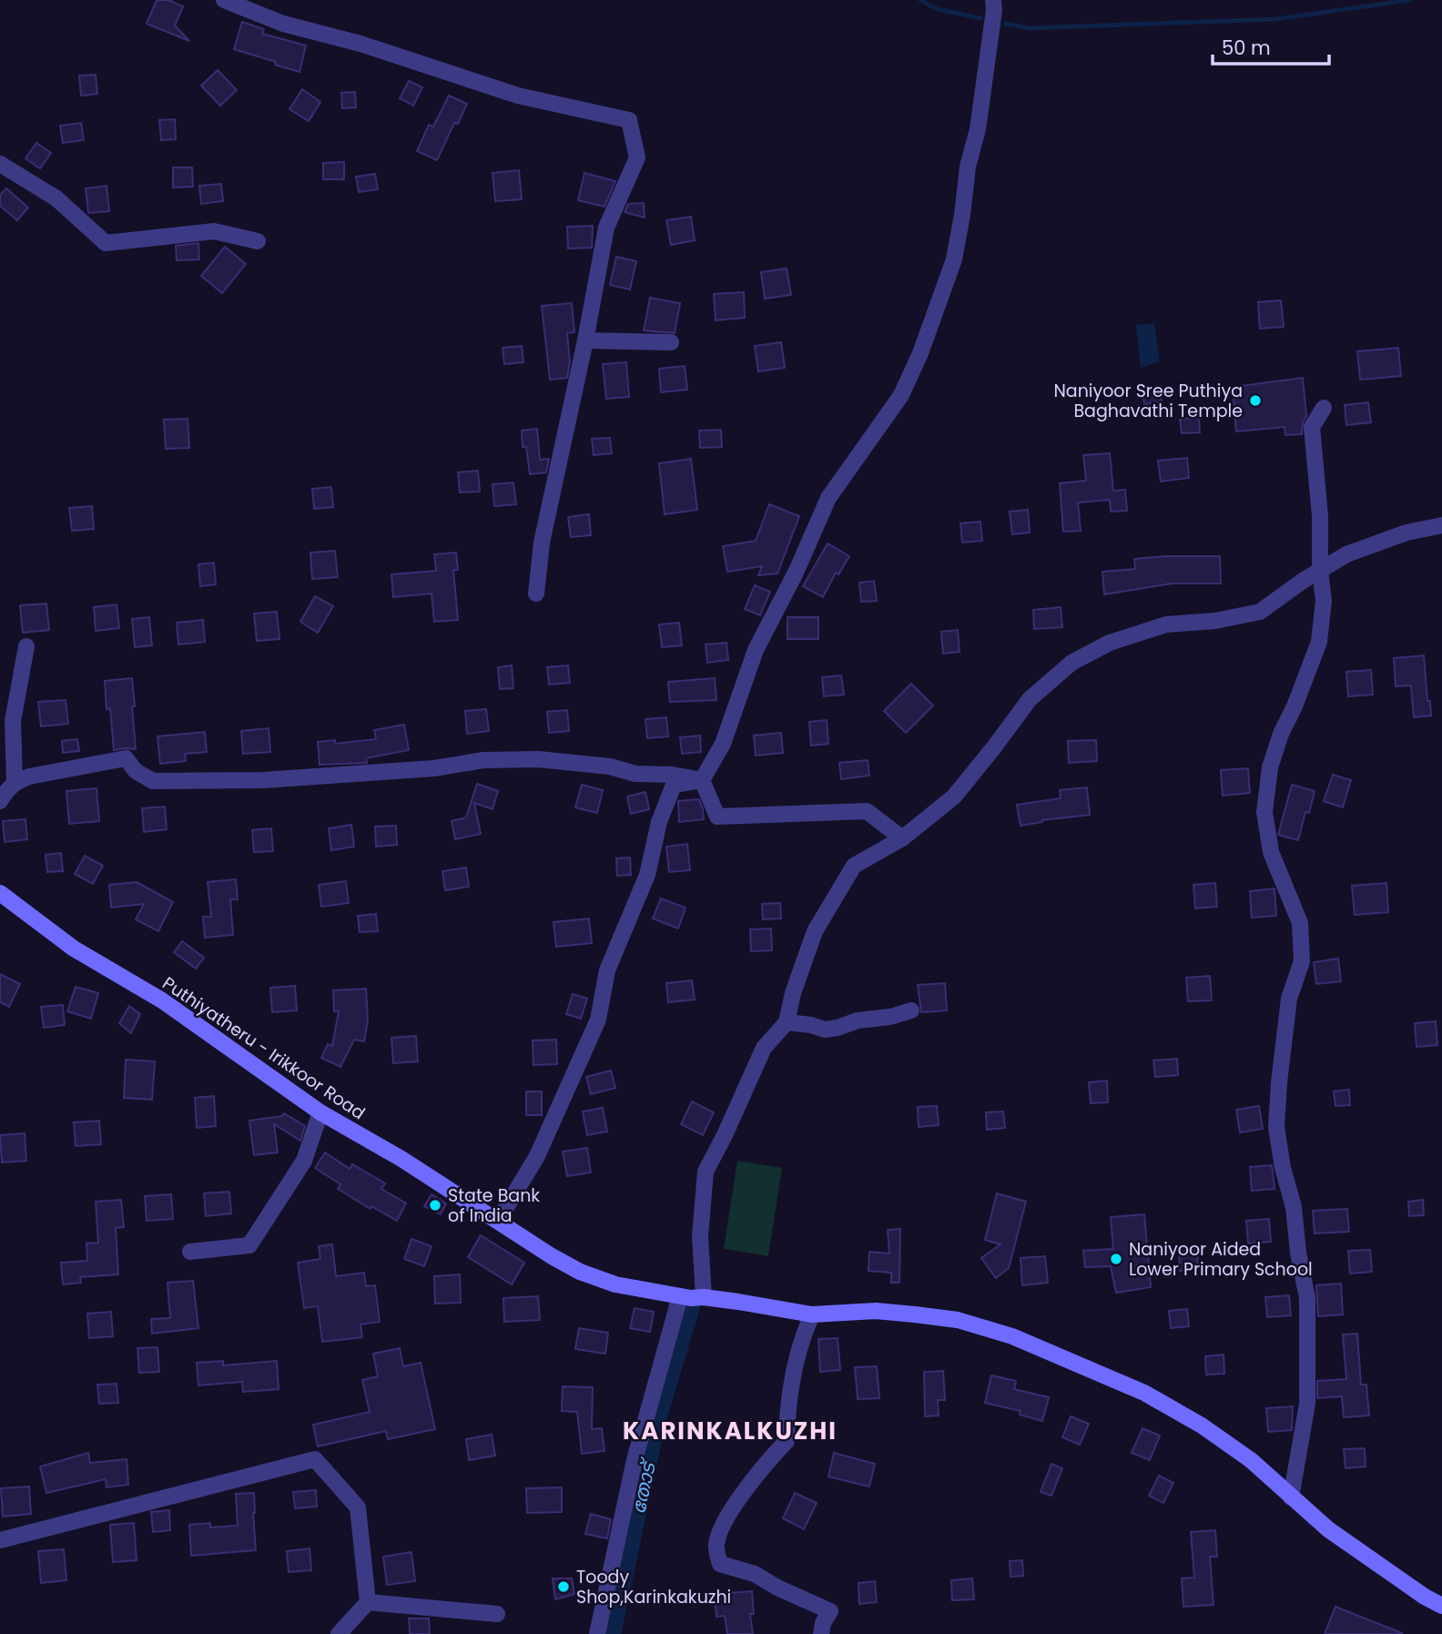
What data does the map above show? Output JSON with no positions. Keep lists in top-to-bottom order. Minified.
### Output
{"streets":{"main road":["Puthiyatheru - Irikkoor Road"]},"districts":["KARINKALKUZHI"],"water":["തോട്"],"places":["Naniyoor Sree Puthiya Baghavathi Temple","State Bank of India","Naniyoor Aided Lower Primary School","Toody Shop,Karinkakuzhi"],"scale_bar":"50 m"}
